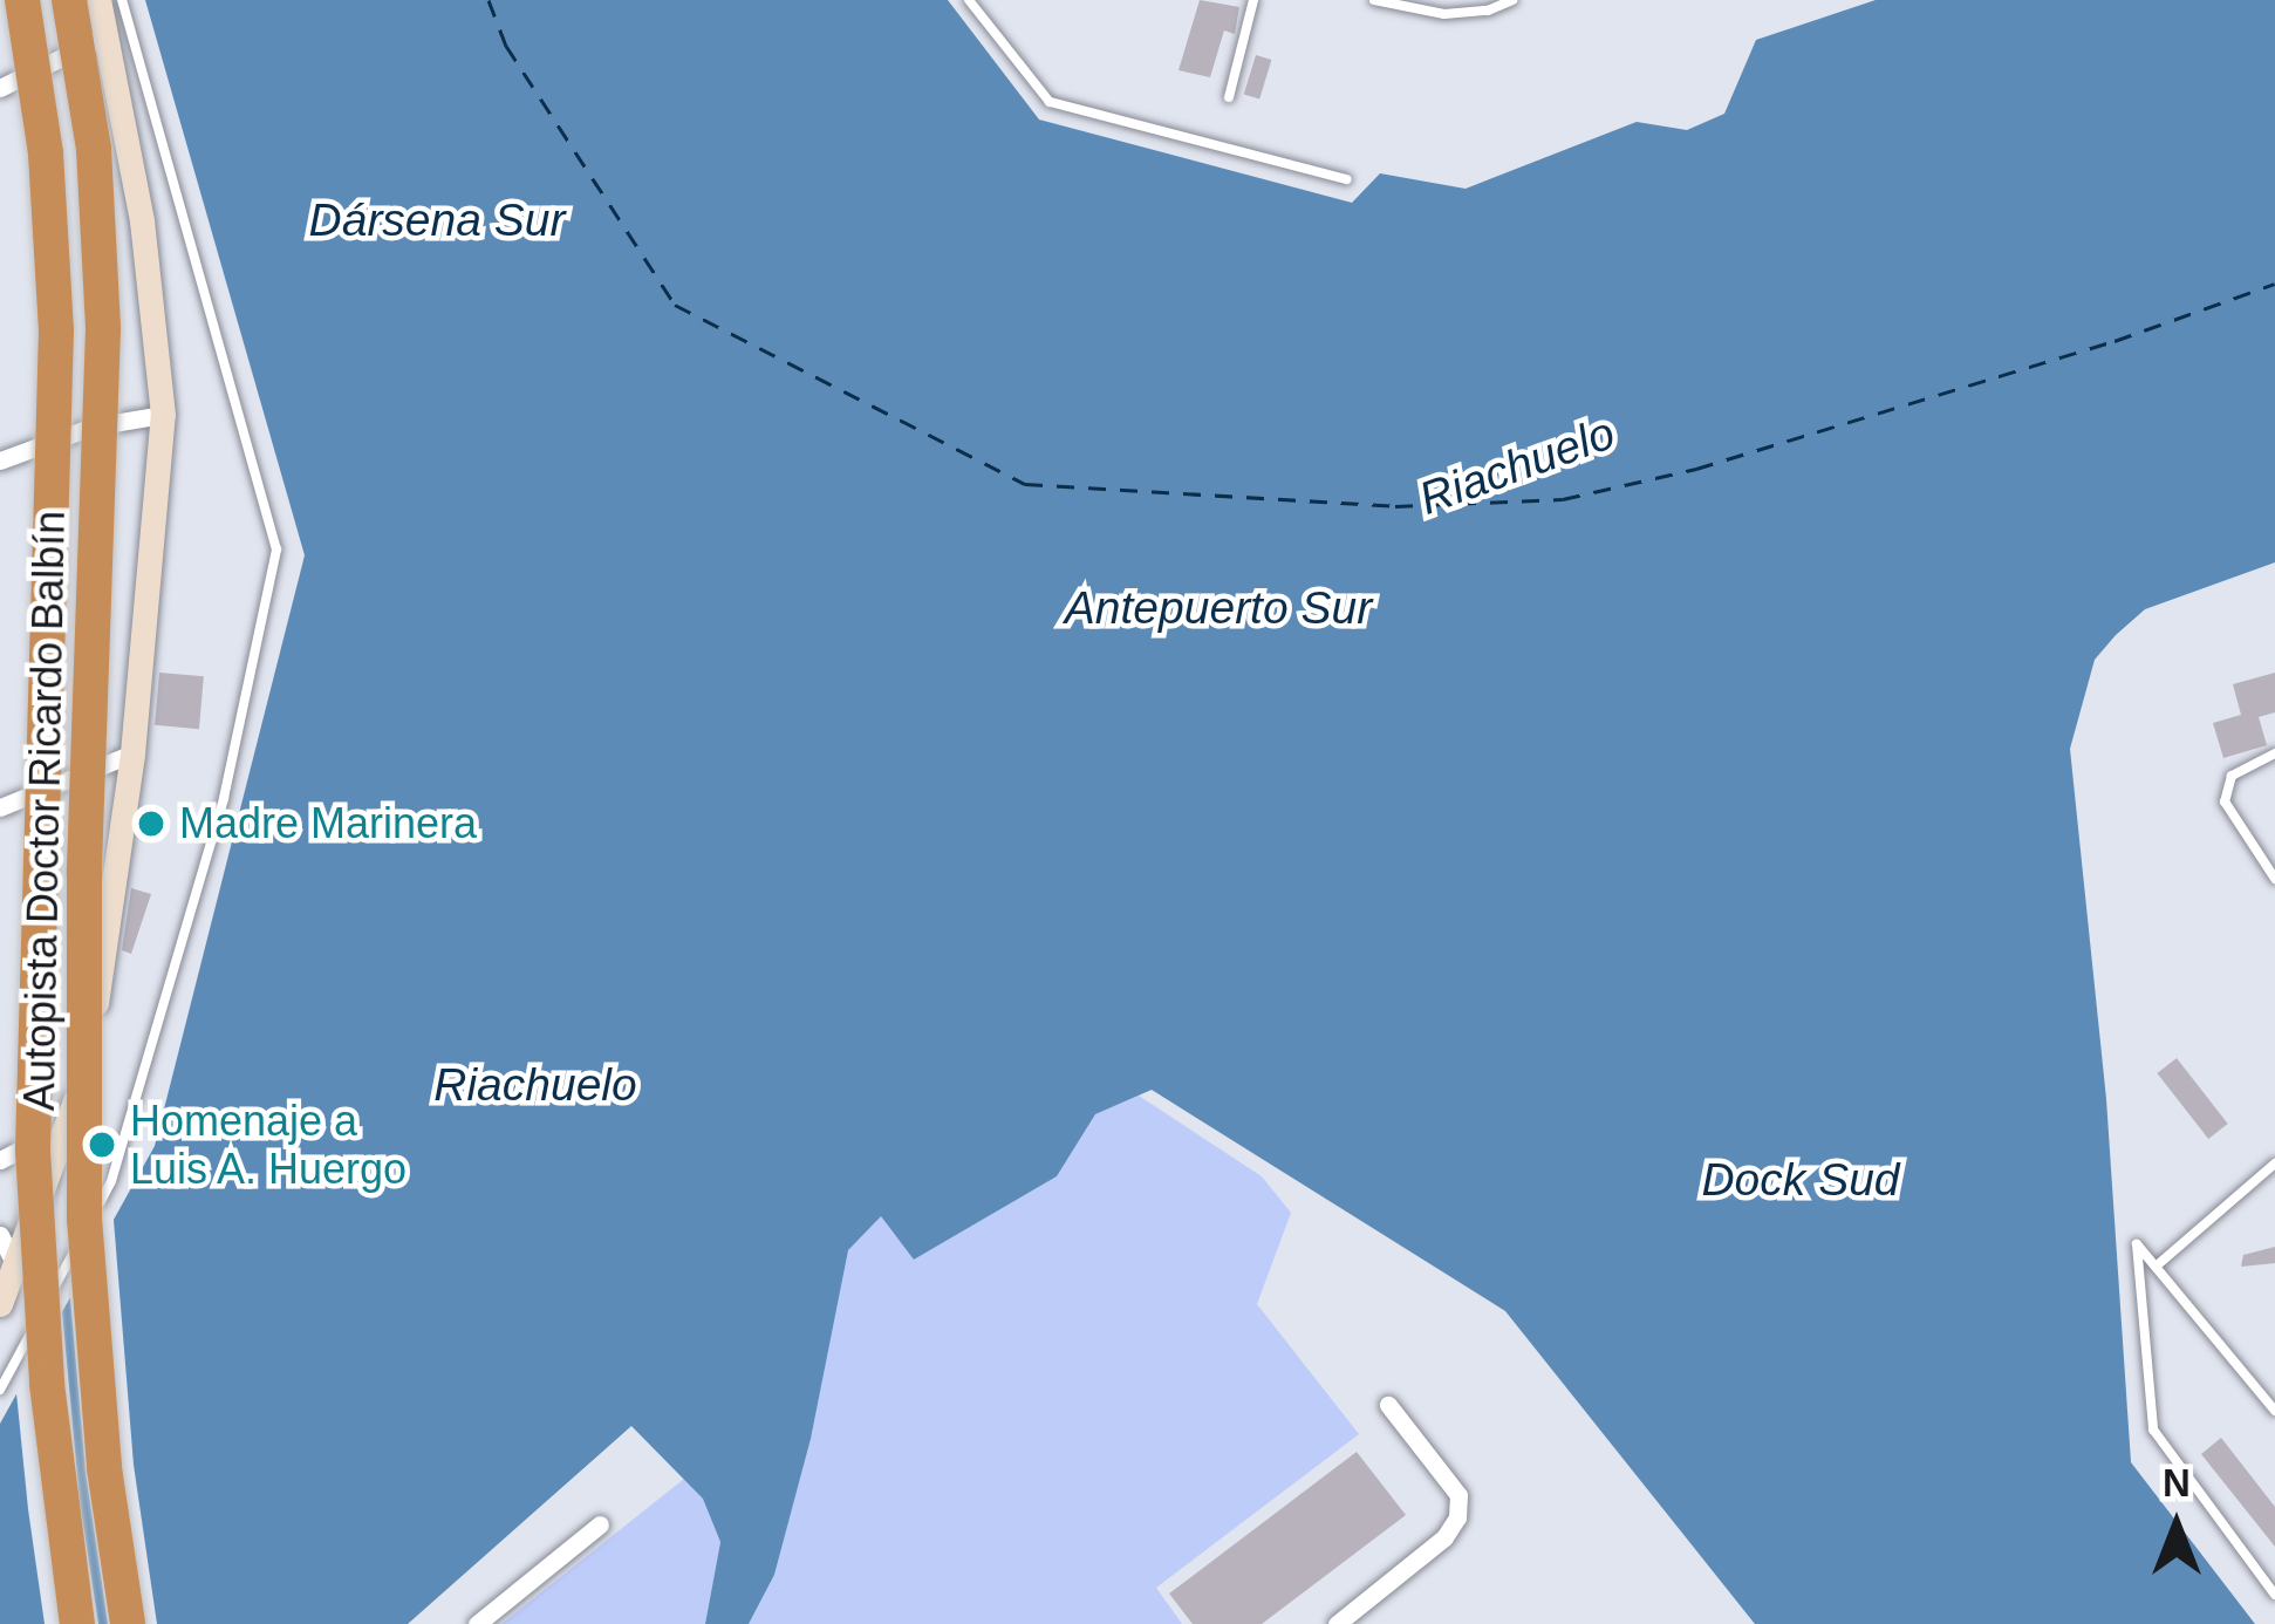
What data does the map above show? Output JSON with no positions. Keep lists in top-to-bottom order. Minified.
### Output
{"streets":{"highway":["Autopista Doctor Ricardo Balbín"]},"water":["Dársena Sur","Riachuelo","Antepuerto Sur","Dock Sud"],"places":["Madre Marinera","Homenaje a Luis A. Huergo"],"north":"top"}
